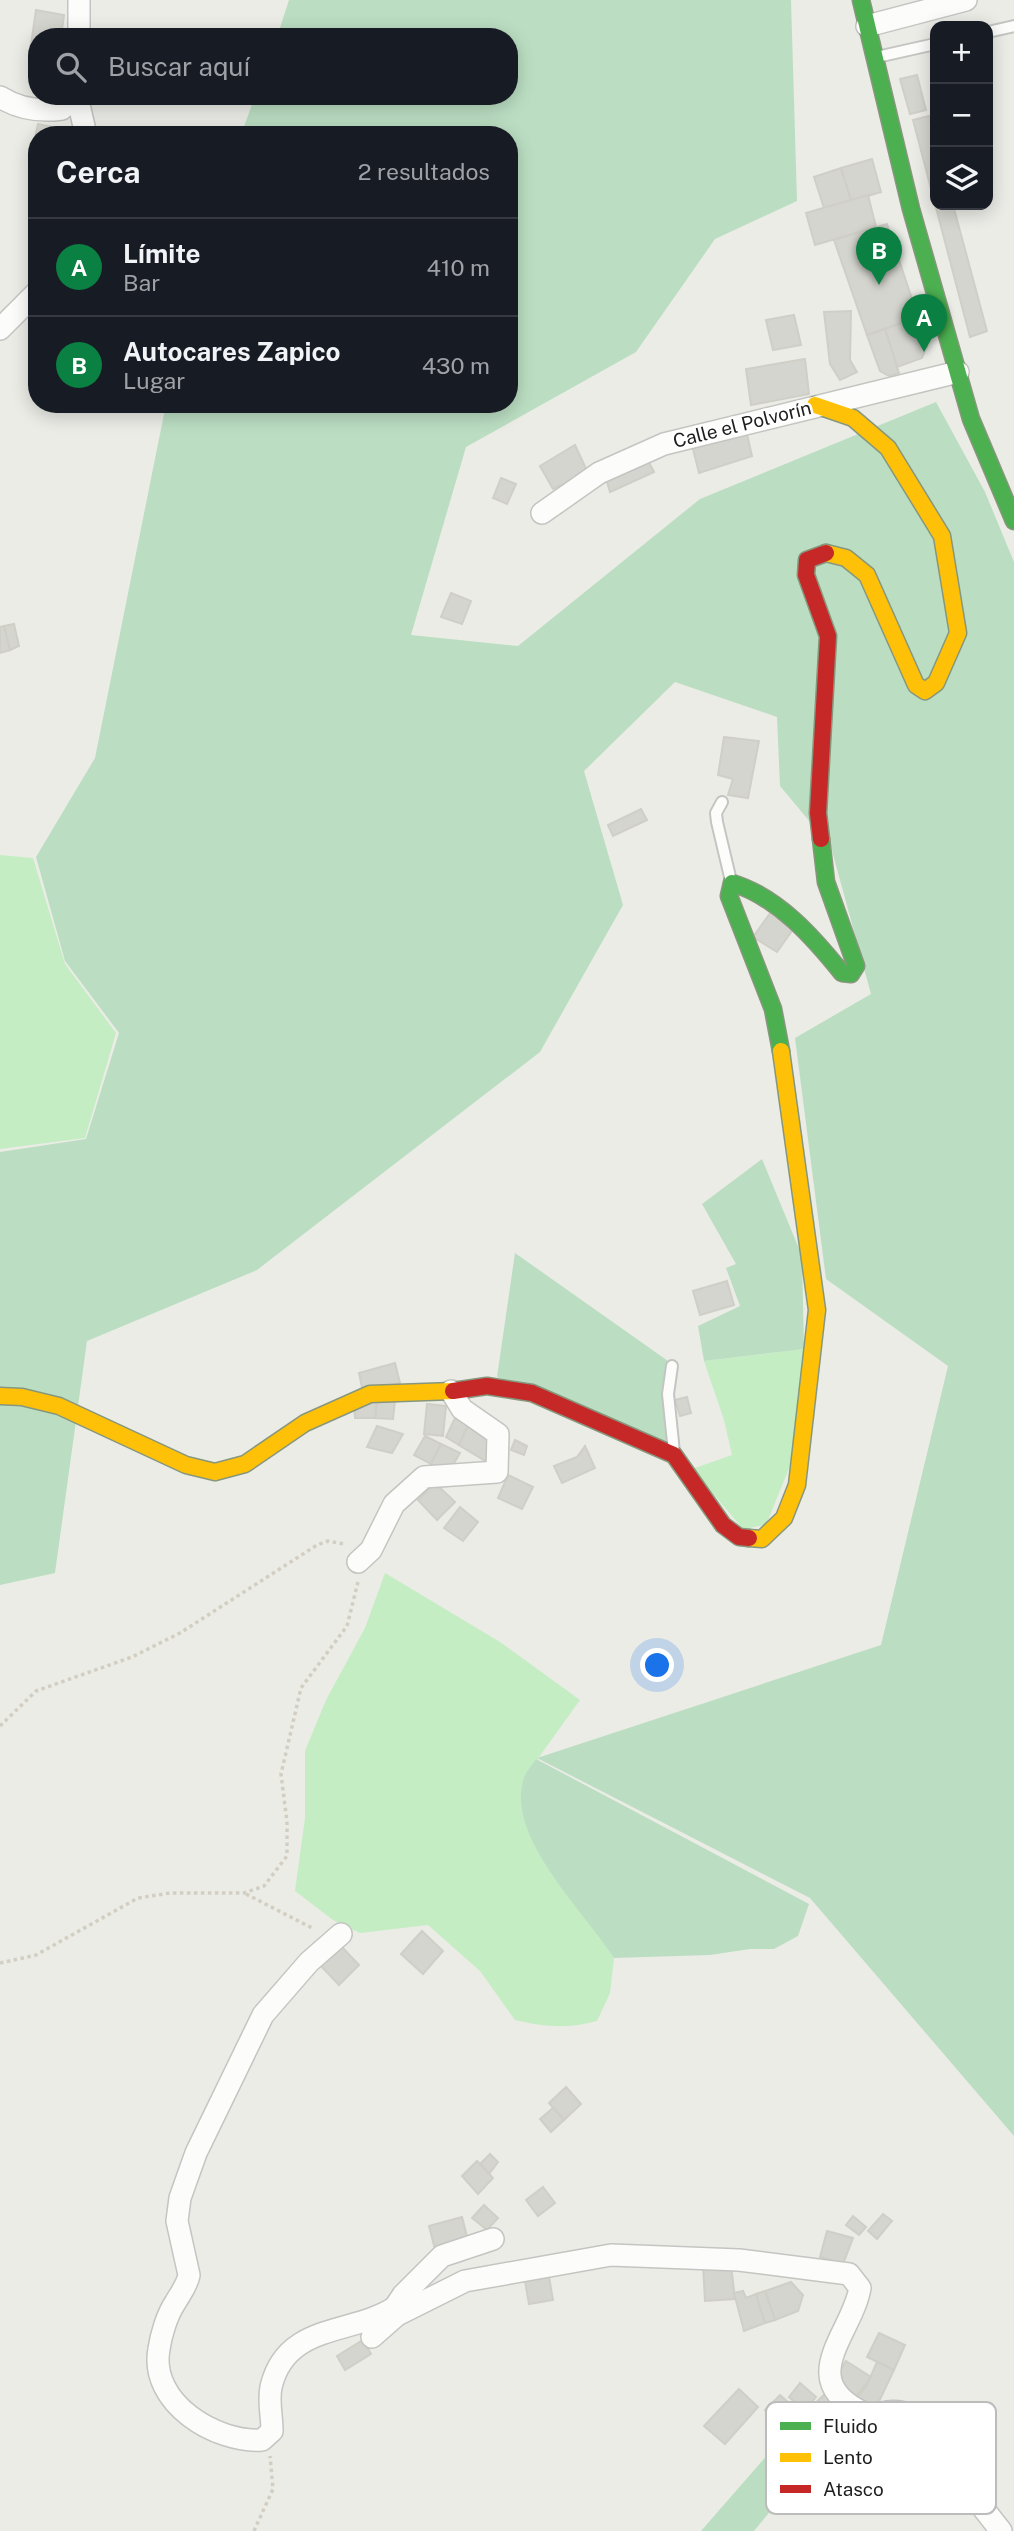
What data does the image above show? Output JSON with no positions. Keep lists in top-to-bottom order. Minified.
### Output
{"streets":{"street":["Calle el Polvorín"]},"legend":["Fluido","Lento","Atasco"],"page":{"map_buttons":["+","−"],"search":"Buscar aquí","heading":["Cerca","2 resultados"],"list":[{"mark":"A","name":"Límite","note":"Bar","value":"410 m"},{"mark":"B","name":"Autocares Zapico","note":"Lugar","value":"430 m"}],"pins":["B","A"]}}
